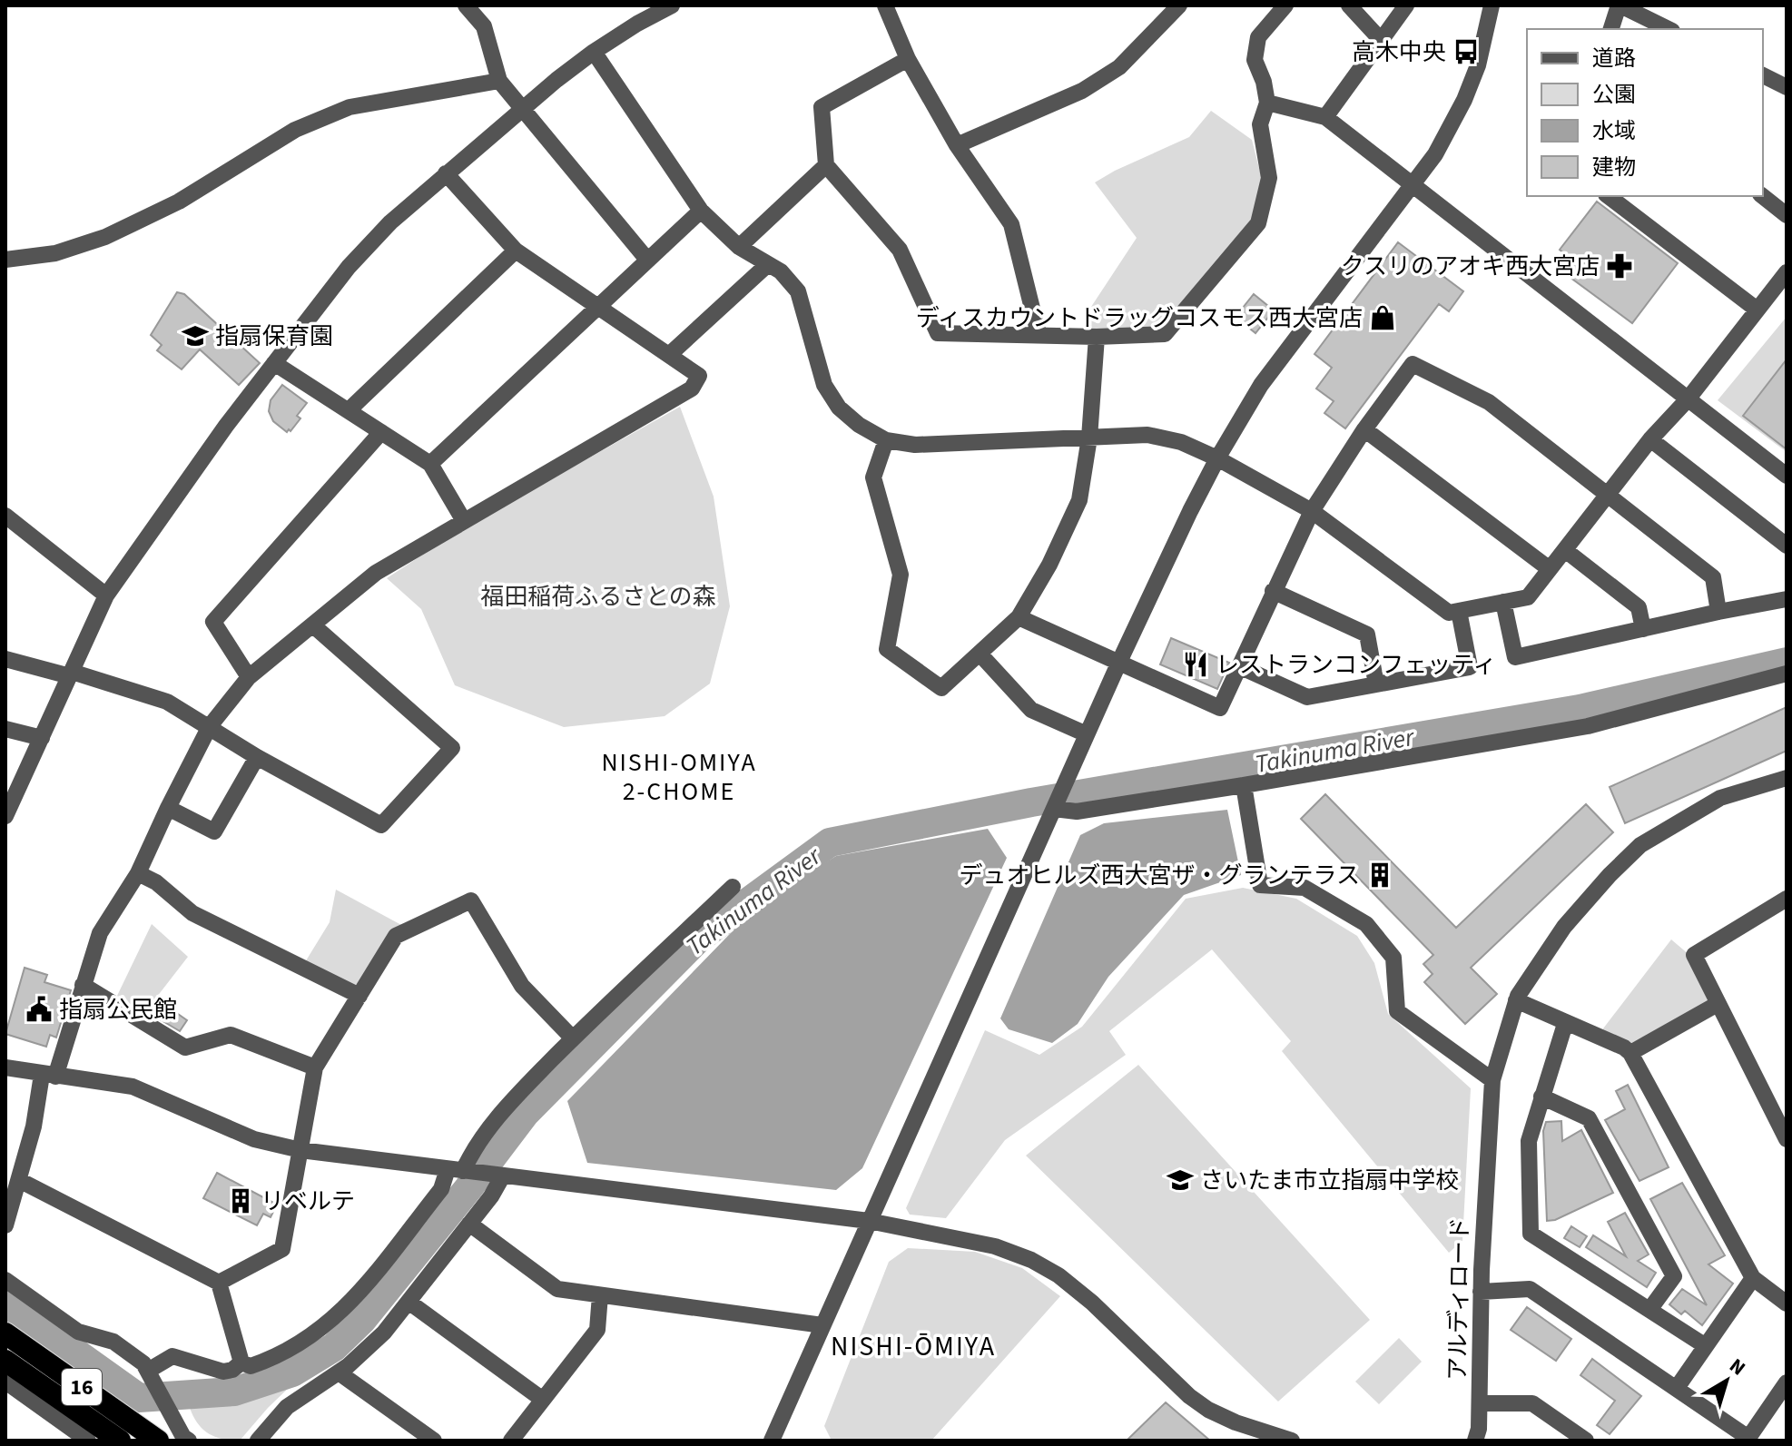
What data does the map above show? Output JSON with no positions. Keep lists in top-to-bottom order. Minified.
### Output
{"streets":{"highway":["16"],"street":["アルディロード"]},"districts":["NISHI-OMIYA 2-CHOME","NISHI-ŌMIYA"],"water":["Takinuma River"],"parks":["福田稲荷ふるさとの森"],"places":{"bus stop":["高木中央"],"pharmacy":["クスリのアオキ西大宮店"],"shop":["ディスカウントドラッグコスモス西大宮店"],"school or university":["指扇保育園","さいたま市立指扇中学校"],"restaurant":["レストランコンフェッティ"],"building":["デュオヒルズ西大宮ザ・グランテラス","リベルテ"],"public building":["指扇公民館"]},"legend":["道路","公園","水域","建物"],"north":"top right"}
